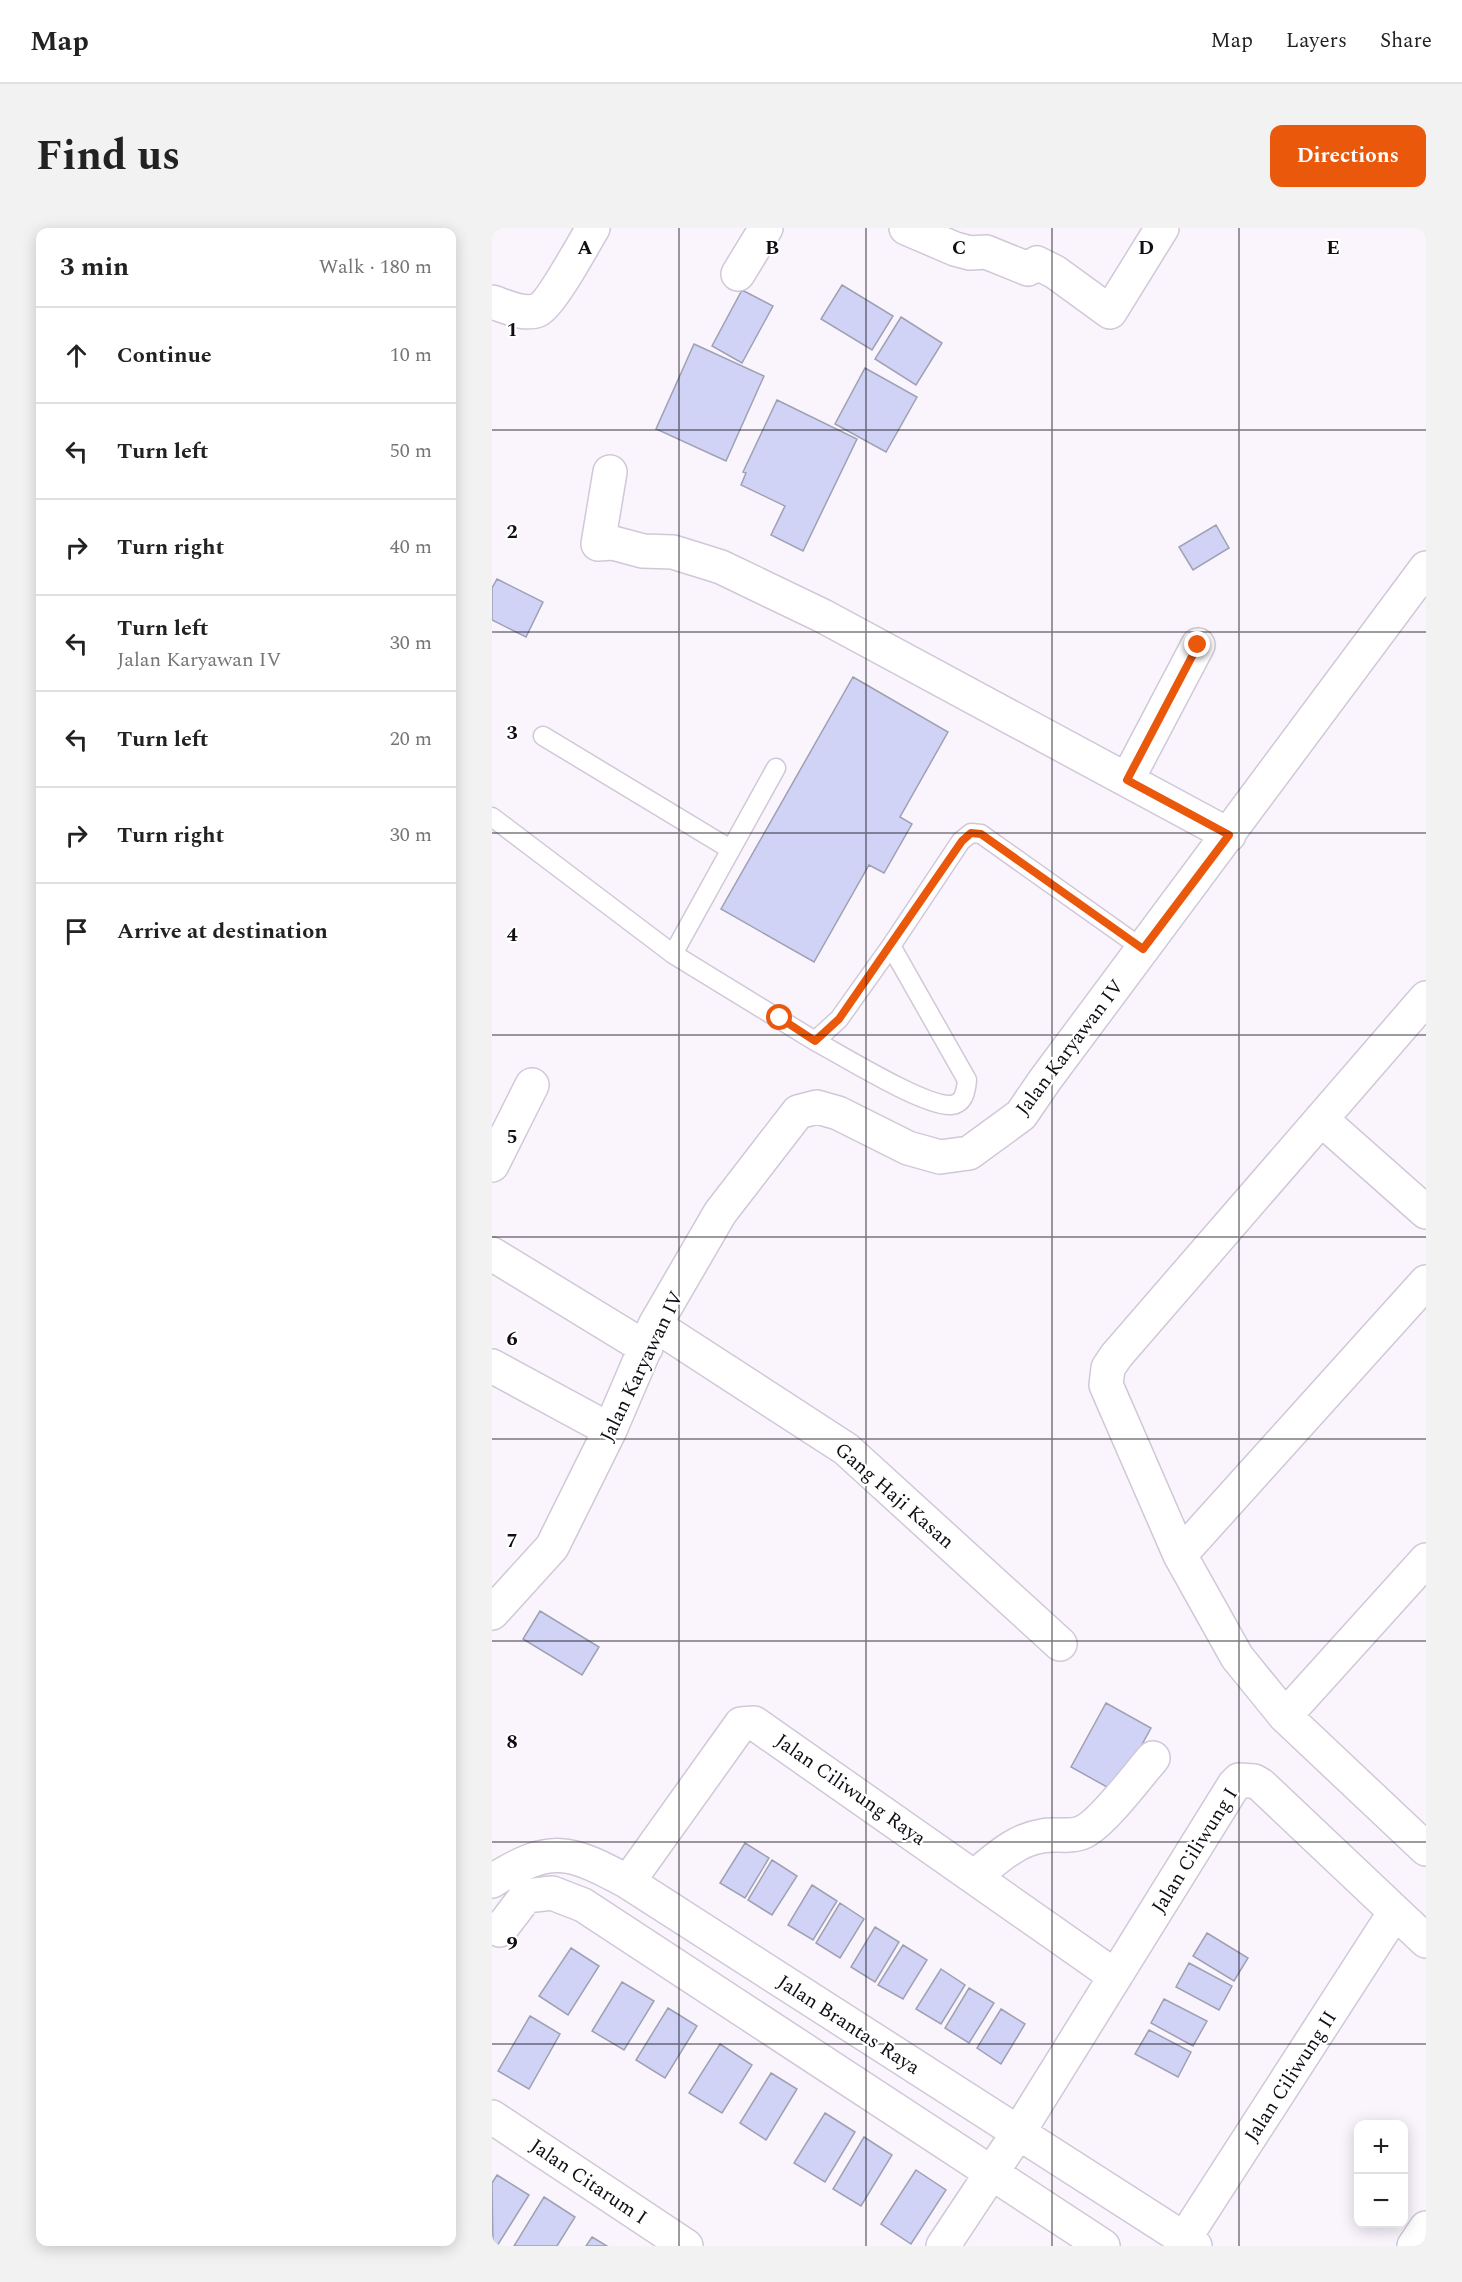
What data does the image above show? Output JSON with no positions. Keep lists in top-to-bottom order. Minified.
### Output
{"streets":{"street":["Jalan Karyawan IV","Gang Haji Kasan","Jalan Ciliwung Raya","Jalan Ciliwung I","Jalan Brantas Raya","Jalan Ciliwung II","Jalan Citarum I"]},"crossings":[["Jalan Karyawan IV","Gang Haji Kasan"],["Jalan Ciliwung Raya","Jalan Ciliwung I"],["Jalan Ciliwung Raya","Jalan Brantas Raya"],["Jalan Ciliwung I","Jalan Brantas Raya"],["Jalan Ciliwung I","Jalan Ciliwung II"],["Jalan Brantas Raya","Jalan Ciliwung II"]],"page":{"header":"Map","nav":["Map","Layers","Share"],"title":"Find us","buttons":"Directions","heading":["3 min","Walk · 180 m"],"list":[["Continue","10 m"],["Turn left","50 m"],["Turn right","40 m"],["Turn left","Jalan Karyawan IV","30 m"],["Turn left","20 m"],["Turn right","30 m"],"Arrive at destination"],"map_buttons":["+","−"]},"grid":{"columns":["A","B","C","D","E"],"rows":["1","2","3","4","5","6","7","8","9"]}}
